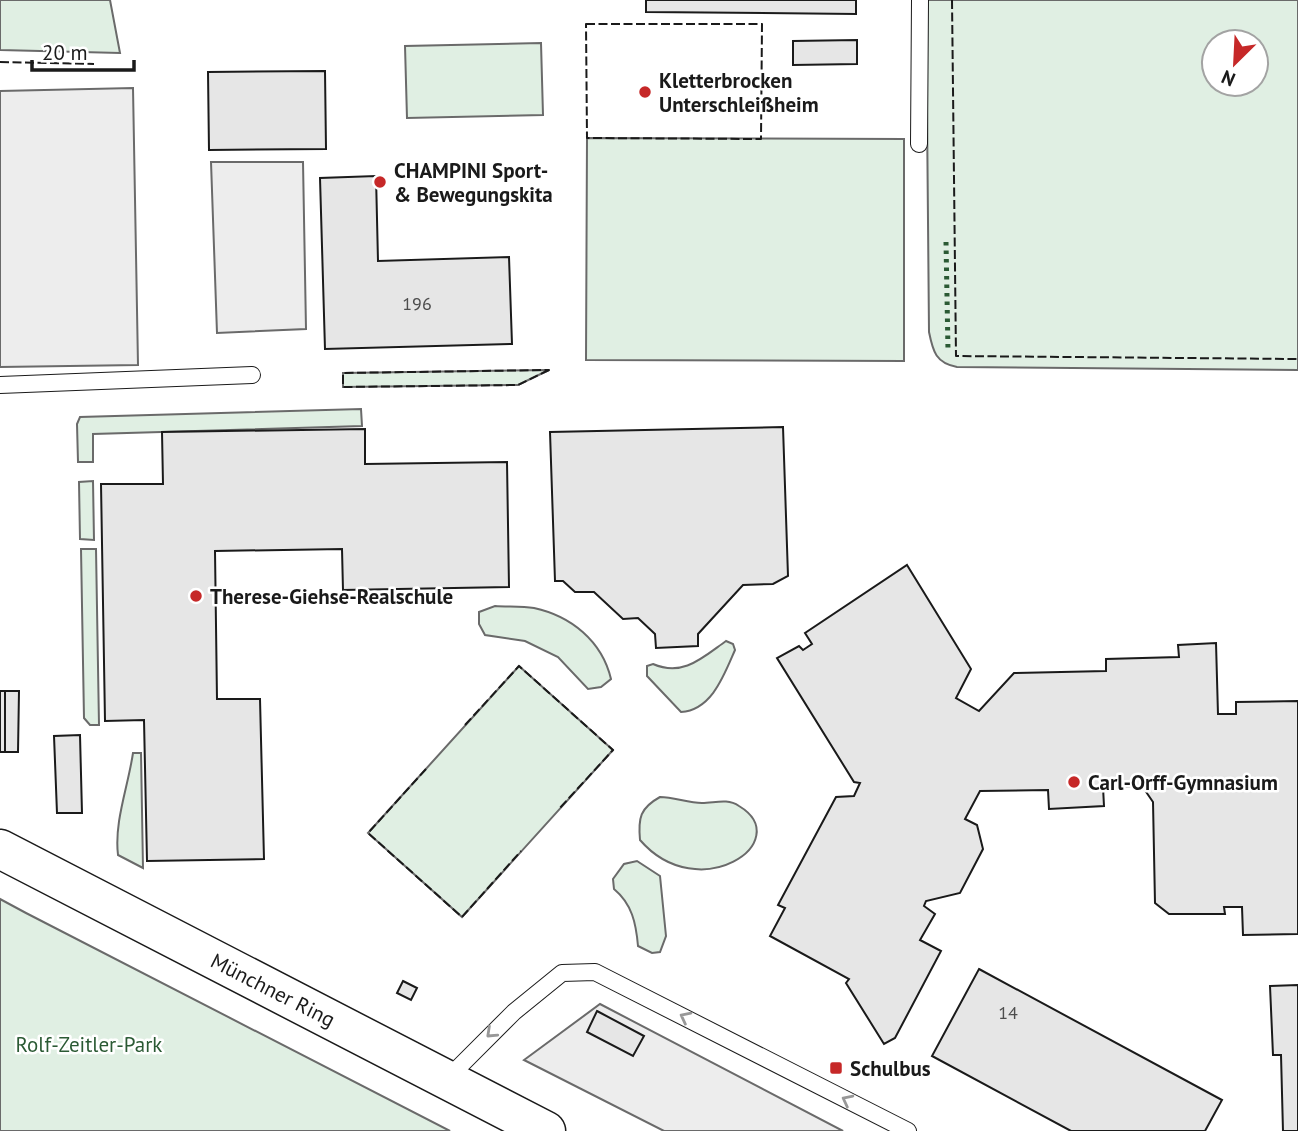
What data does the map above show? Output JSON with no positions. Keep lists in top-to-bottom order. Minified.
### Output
{"streets":{"main road":["Münchner Ring"]},"parks":["Rolf-Zeitler-Park"],"places":{"other":["Kletterbrocken Unterschleißheim","CHAMPINI Sport- & Bewegungskita","Therese-Giehse-Realschule","Carl-Orff-Gymnasium"],"transit":["Schulbus"]},"house_numbers":["196","14"],"scale_bar":"20 m","north":"bottom left"}
